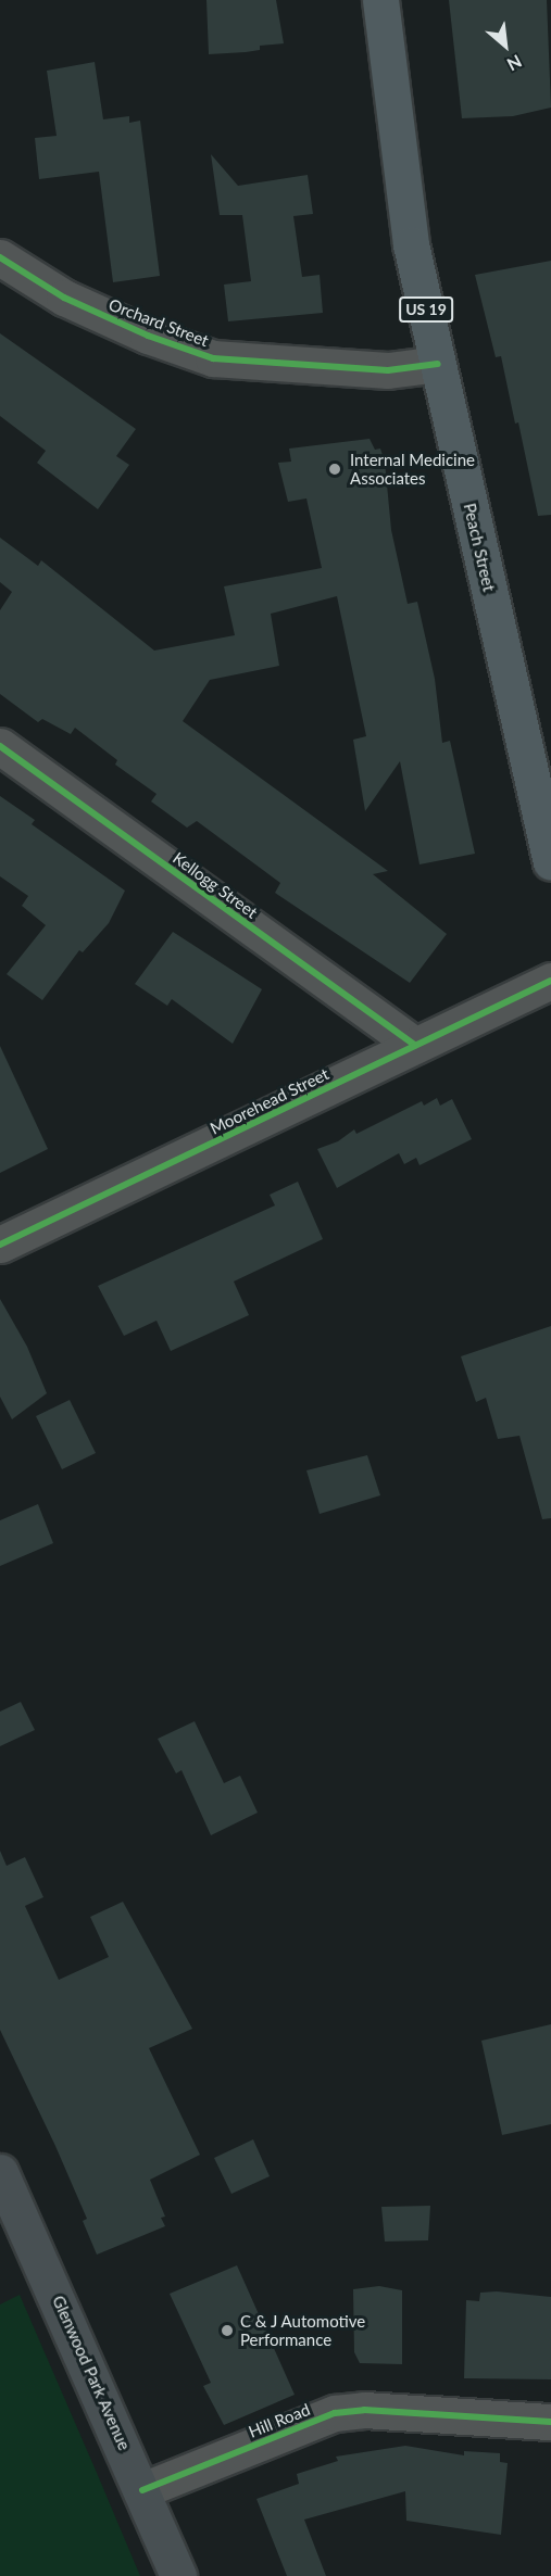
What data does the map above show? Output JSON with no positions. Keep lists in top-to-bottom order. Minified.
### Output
{"streets":{"main road":["US 19","Peach Street","Glenwood Park Avenue"],"street":["Orchard Street","Kellogg Street","Moorehead Street","Hill Road"]},"crossings":[["Orchard Street","Peach Street"],["Kellogg Street","Moorehead Street"],["Glenwood Park Avenue","Hill Road"]],"places":["Internal Medicine Associates","C & J Automotive Performance"],"north":"bottom right"}
